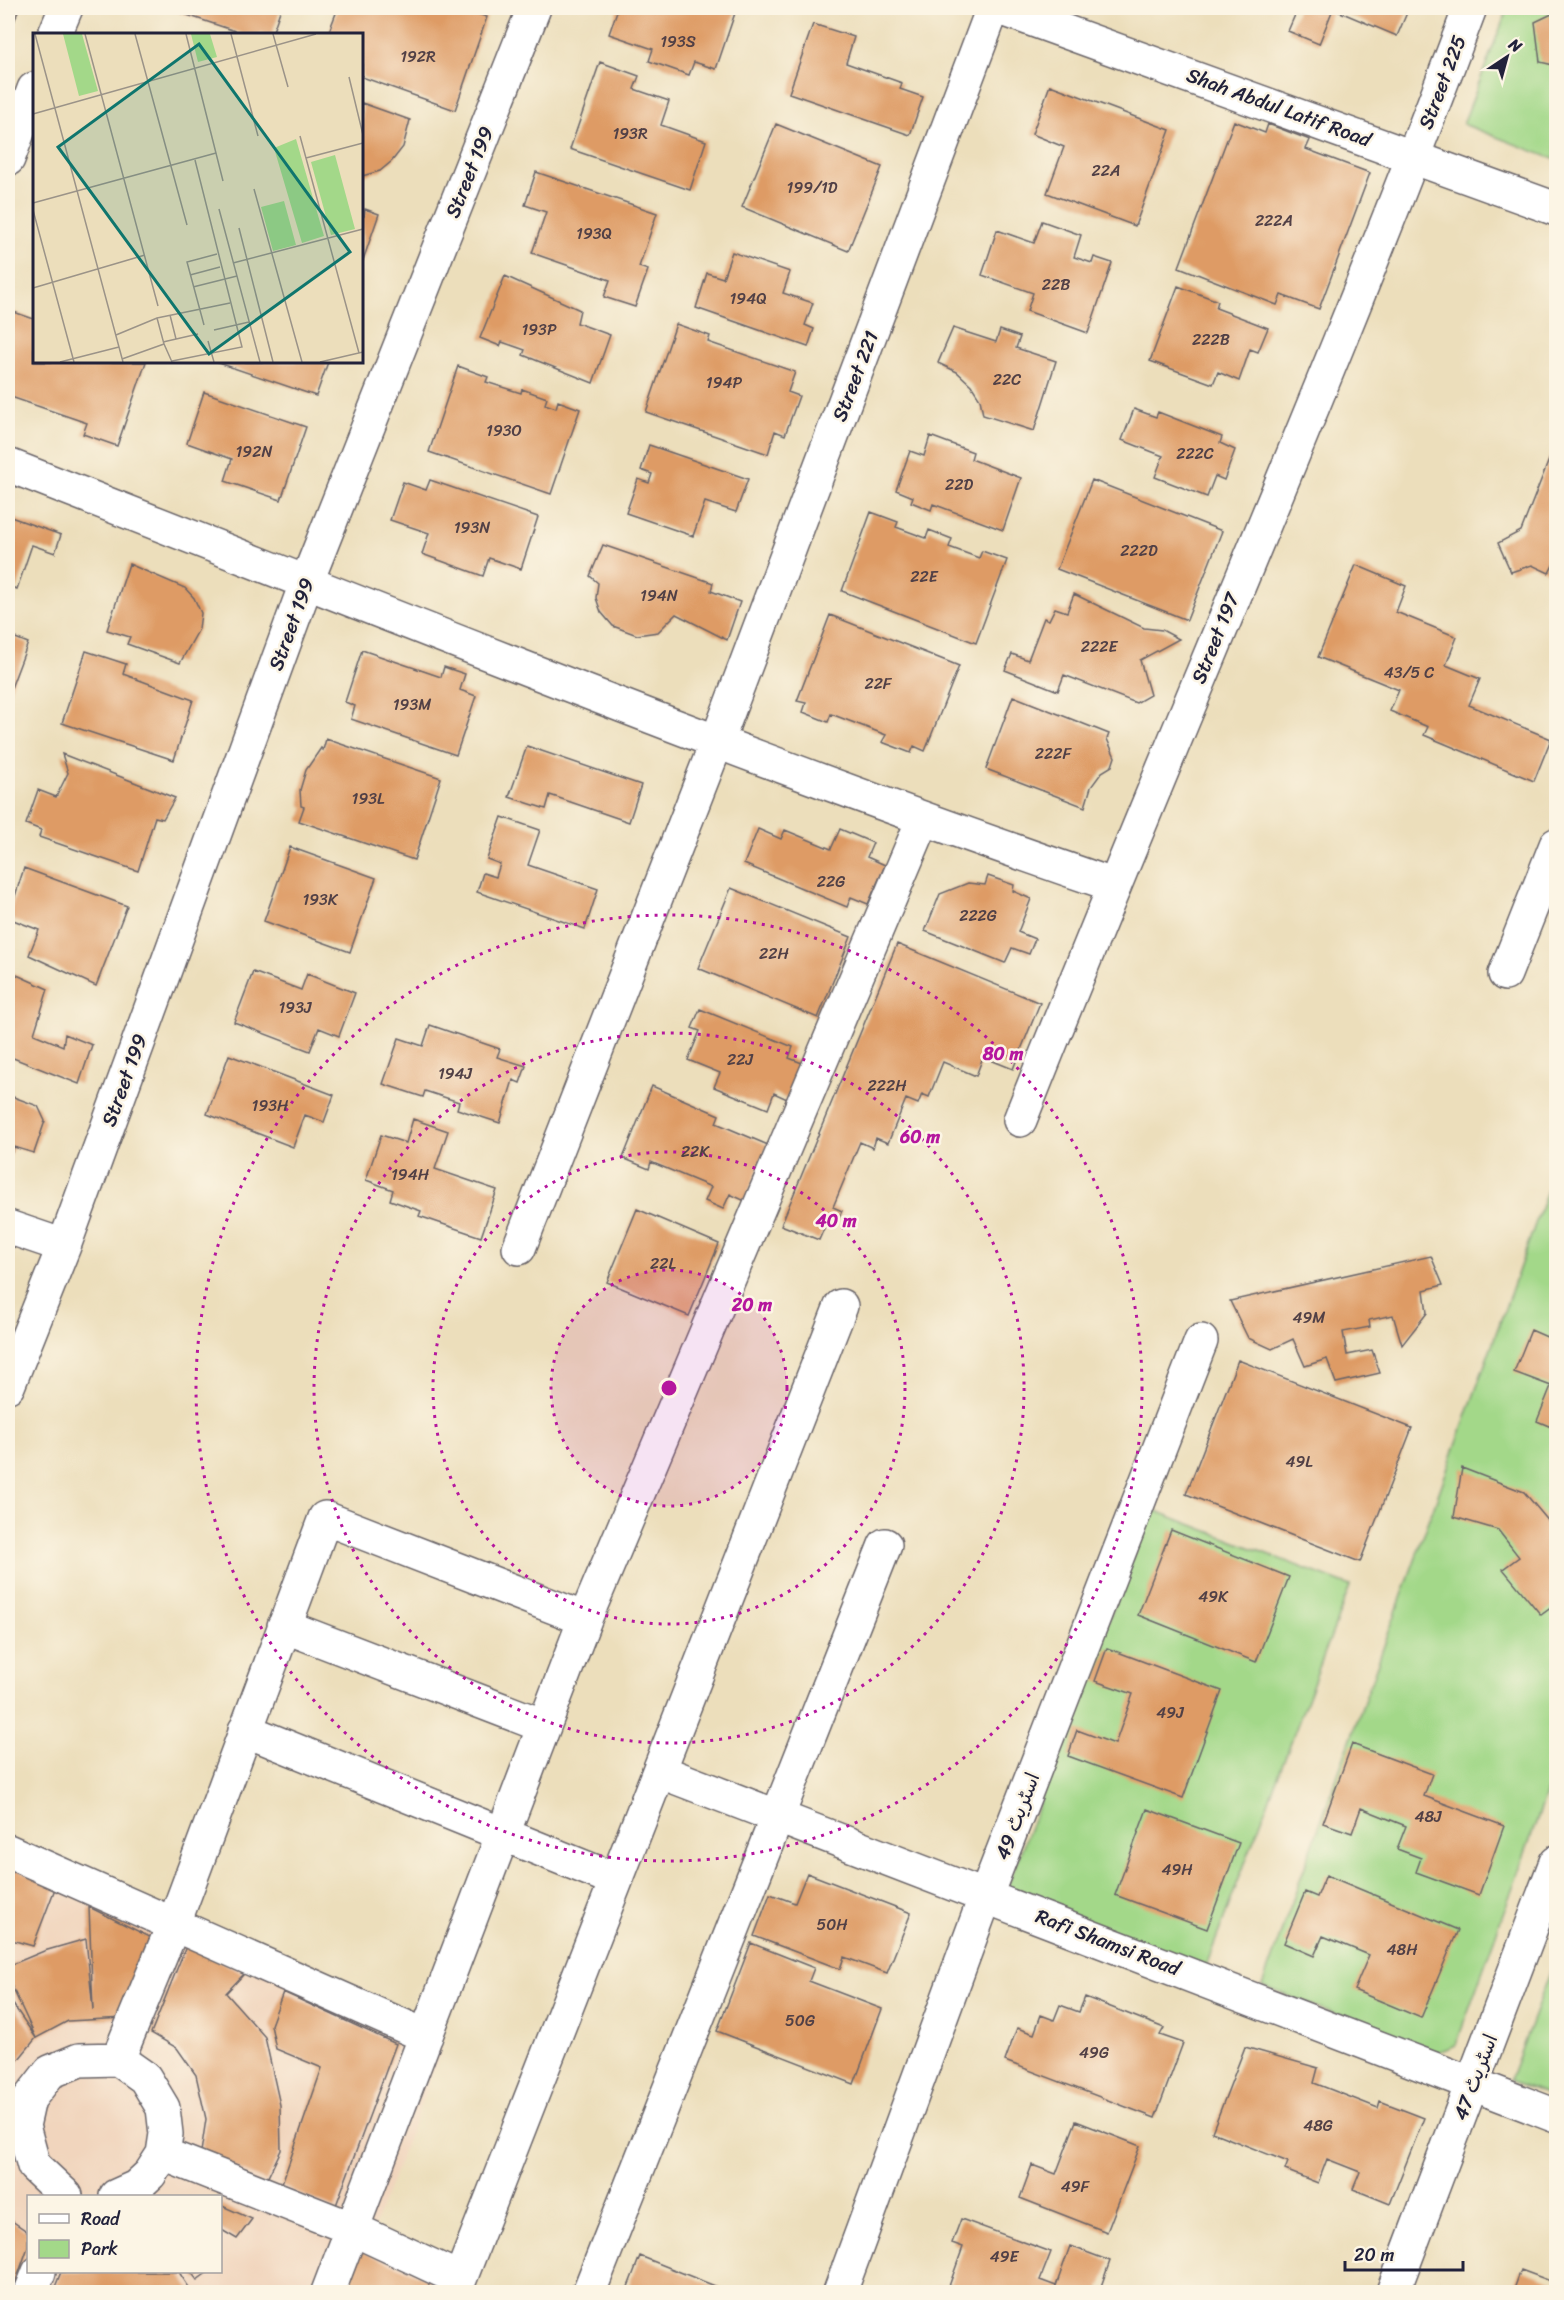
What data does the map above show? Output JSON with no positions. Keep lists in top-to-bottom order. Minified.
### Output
{"streets":{"street":["Street 225","Shah Abdul Latif Road","Street 199","Street 221","Street 197","اسٹریٹ 49","Rafi Shamsi Road","اسٹریٹ 47"]},"crossings":[["Street 225","Shah Abdul Latif Road"],["Street 225","Street 197"],["Shah Abdul Latif Road","Street 197"],["اسٹریٹ 49","Rafi Shamsi Road"],["Rafi Shamsi Road","اسٹریٹ 47"]],"house_numbers":["193S","192R","193R","22A","199/1D","222A","193Q","22B","194Q","193P","222B","22C","194P","193O","192N","222C","22D","193N","222D","22E","194N","222E","43/5 C","22F","193M","222F","193L","22G","193K","222G","22H","193J","22J","194J","222H","193H","22K","194H","22L","49M","49L","49K","49J","48J","49H","50H","48H","50G","49G","48G","49F","49E"],"legend":["Road","Park"],"scale_bar":"20 m","north":"top right","rings":["80 m","60 m","40 m","20 m"]}
